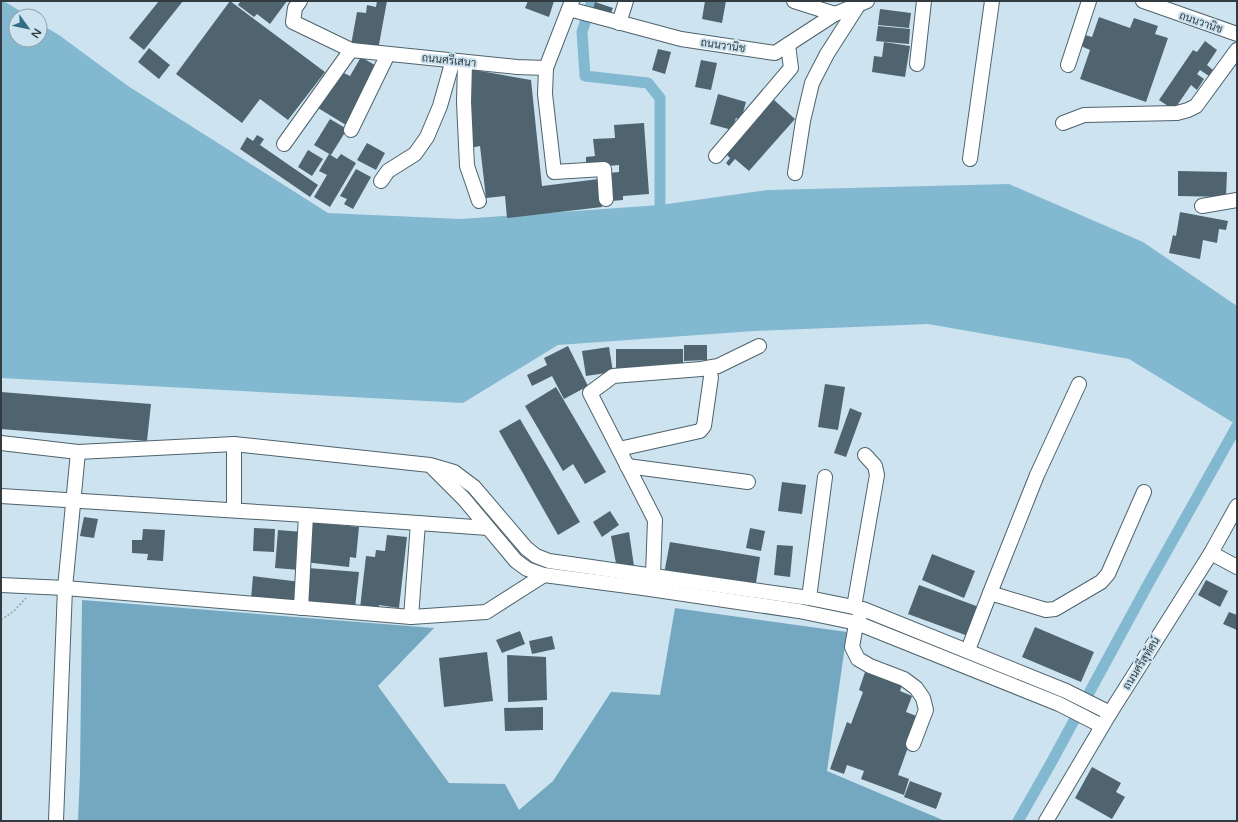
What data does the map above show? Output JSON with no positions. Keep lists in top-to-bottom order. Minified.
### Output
{"streets":{"street":["ถนนวานิช","ถนนศรีเสนา","ถนนศรีสุทัศน์"]},"north":"bottom right"}
